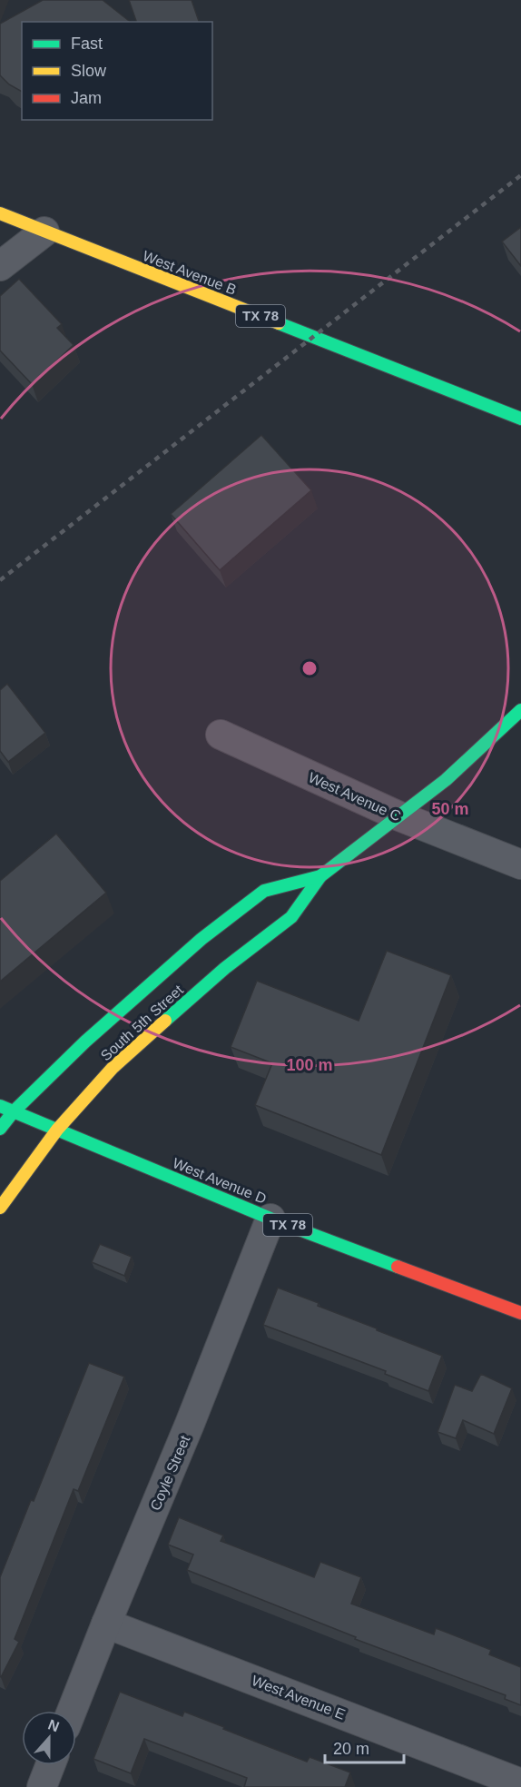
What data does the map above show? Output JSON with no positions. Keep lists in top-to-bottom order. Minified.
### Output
{"streets":{"street":["West Avenue B","TX 78","West Avenue C","South 5th Street","West Avenue D","Coyle Street","West Avenue E"]},"crossings":[["West Avenue C","South 5th Street"],["South 5th Street","West Avenue D"],["West Avenue D","Coyle Street"],["Coyle Street","West Avenue E"]],"legend":["Fast","Slow","Jam"],"scale_bar":"20 m","north":"top","rings":["50 m","100 m"]}
